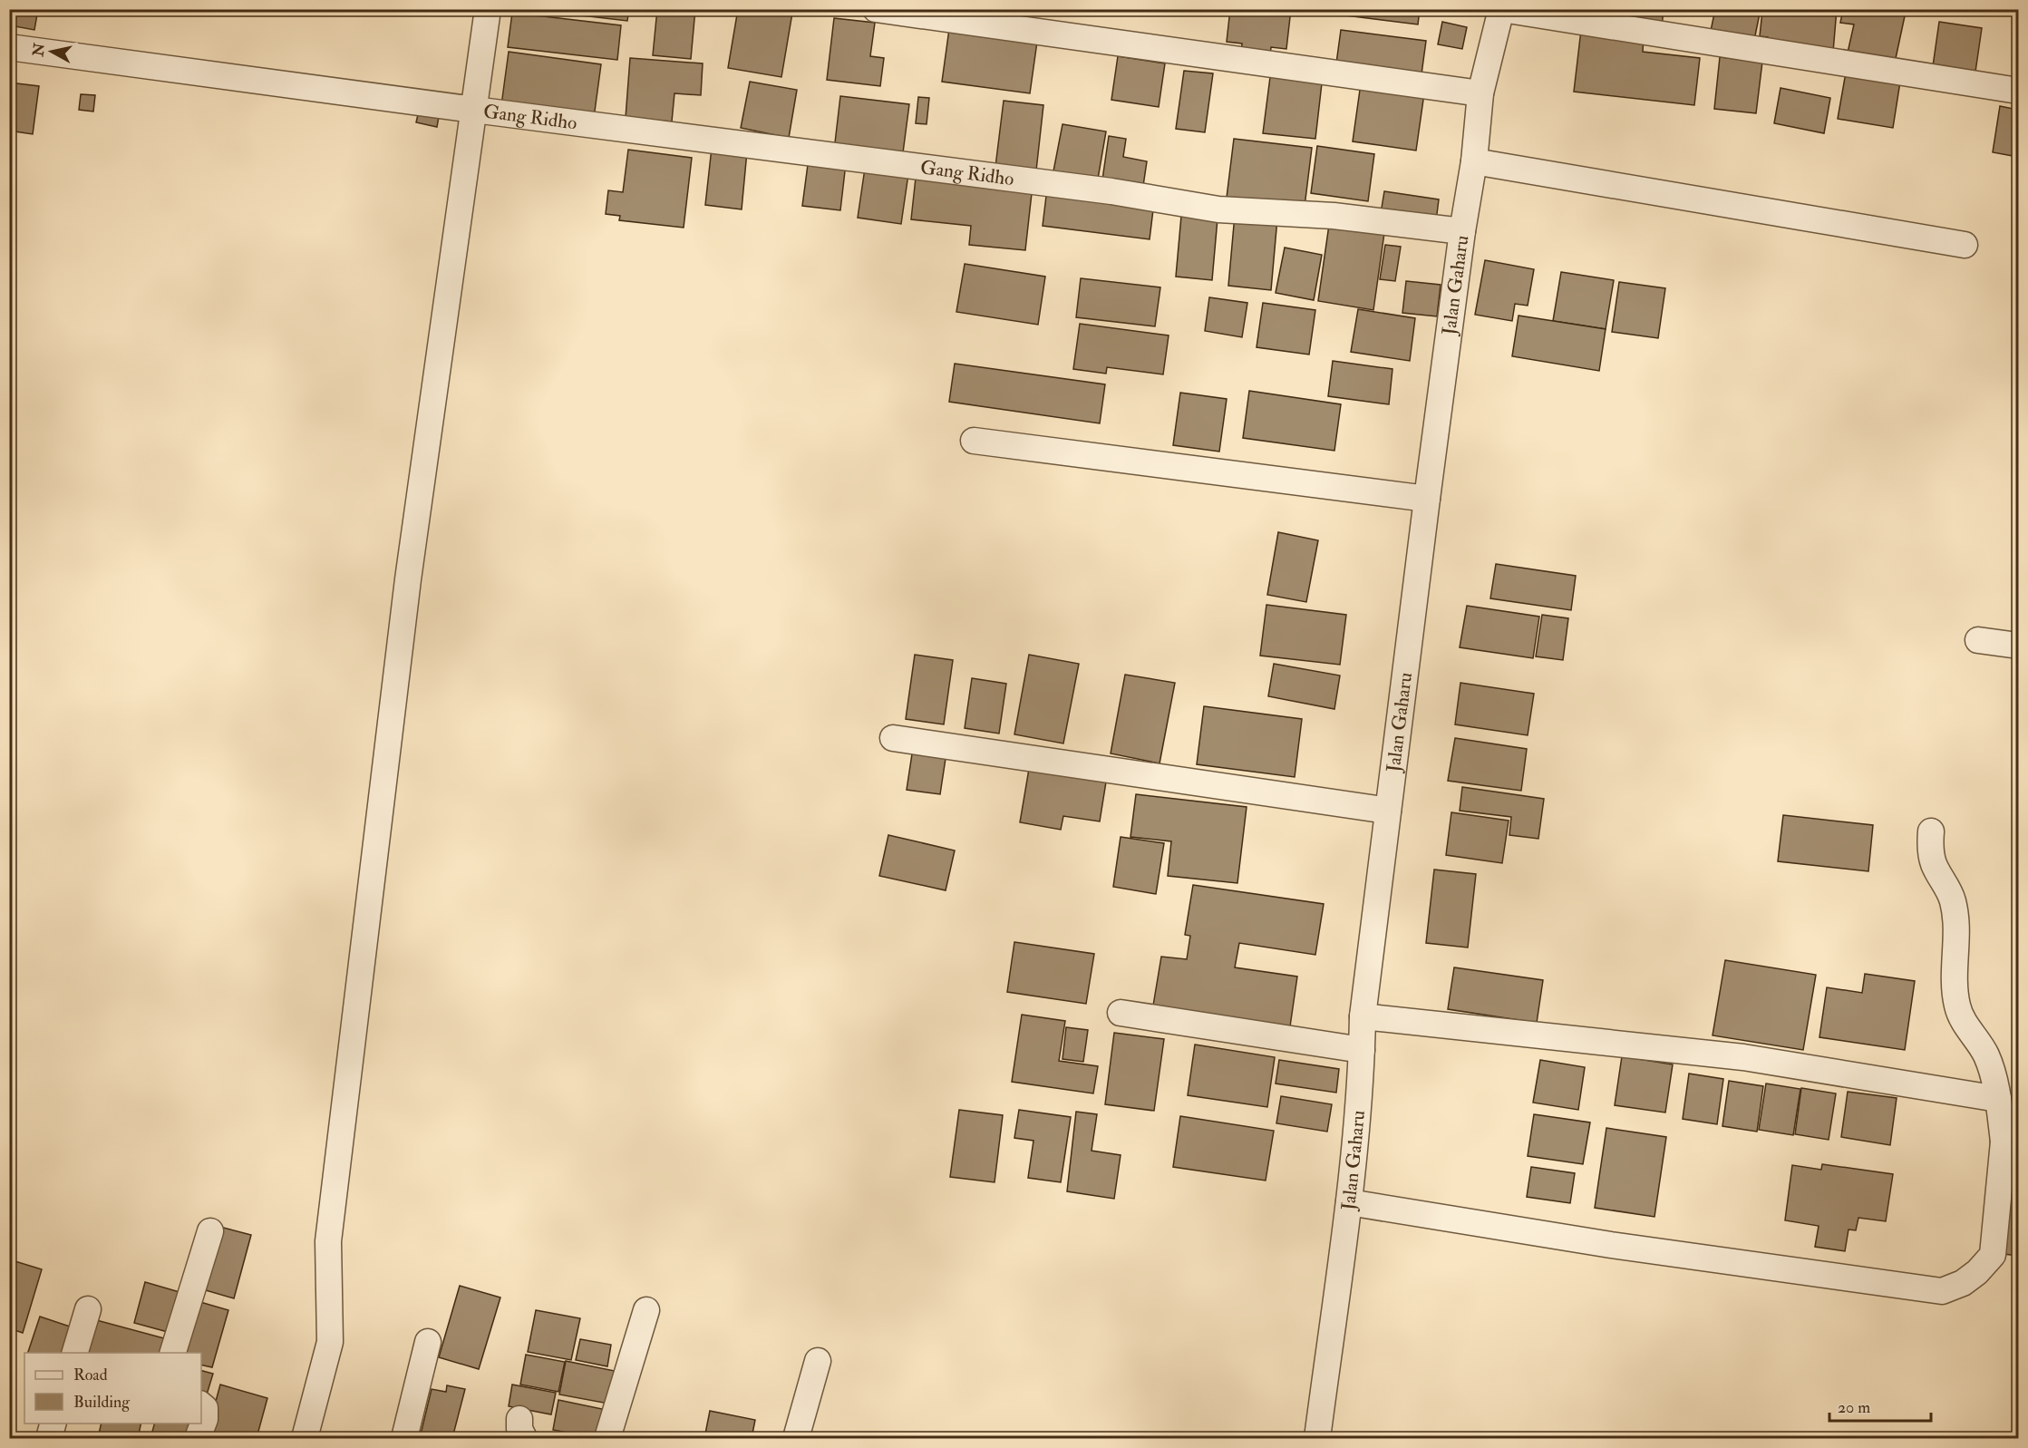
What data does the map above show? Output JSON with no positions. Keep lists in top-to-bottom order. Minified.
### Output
{"streets":{"street":["Gang Ridho","Jalan Gaharu"]},"crossings":[["Gang Ridho","Jalan Gaharu"]],"legend":["Road","Building"],"scale_bar":"20 m","north":"left"}
